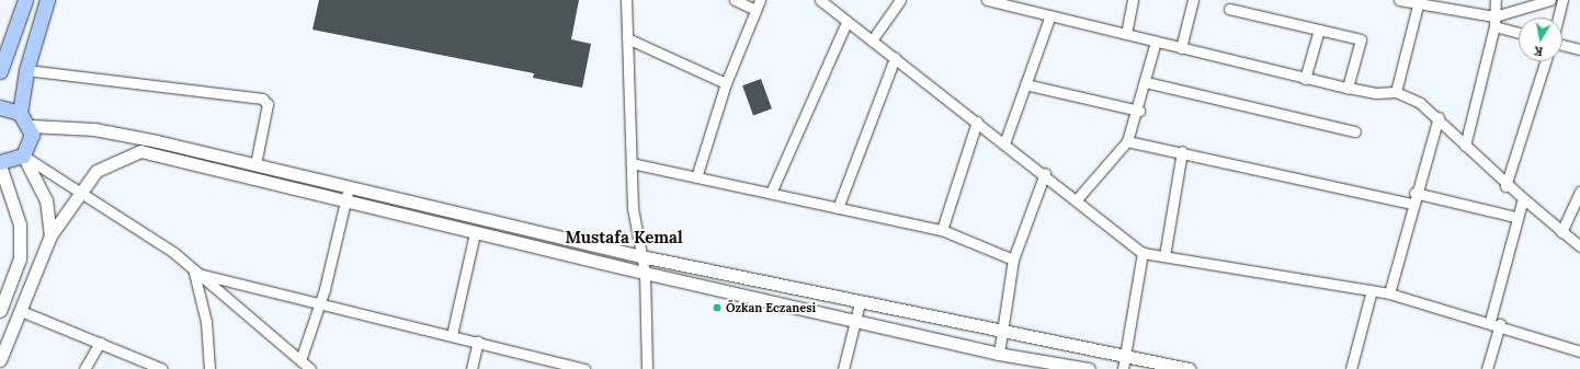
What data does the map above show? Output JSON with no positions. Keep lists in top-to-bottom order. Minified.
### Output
{"districts":["Mustafa Kemal"],"places":["Özkan Eczanesi"],"north":"bottom"}
